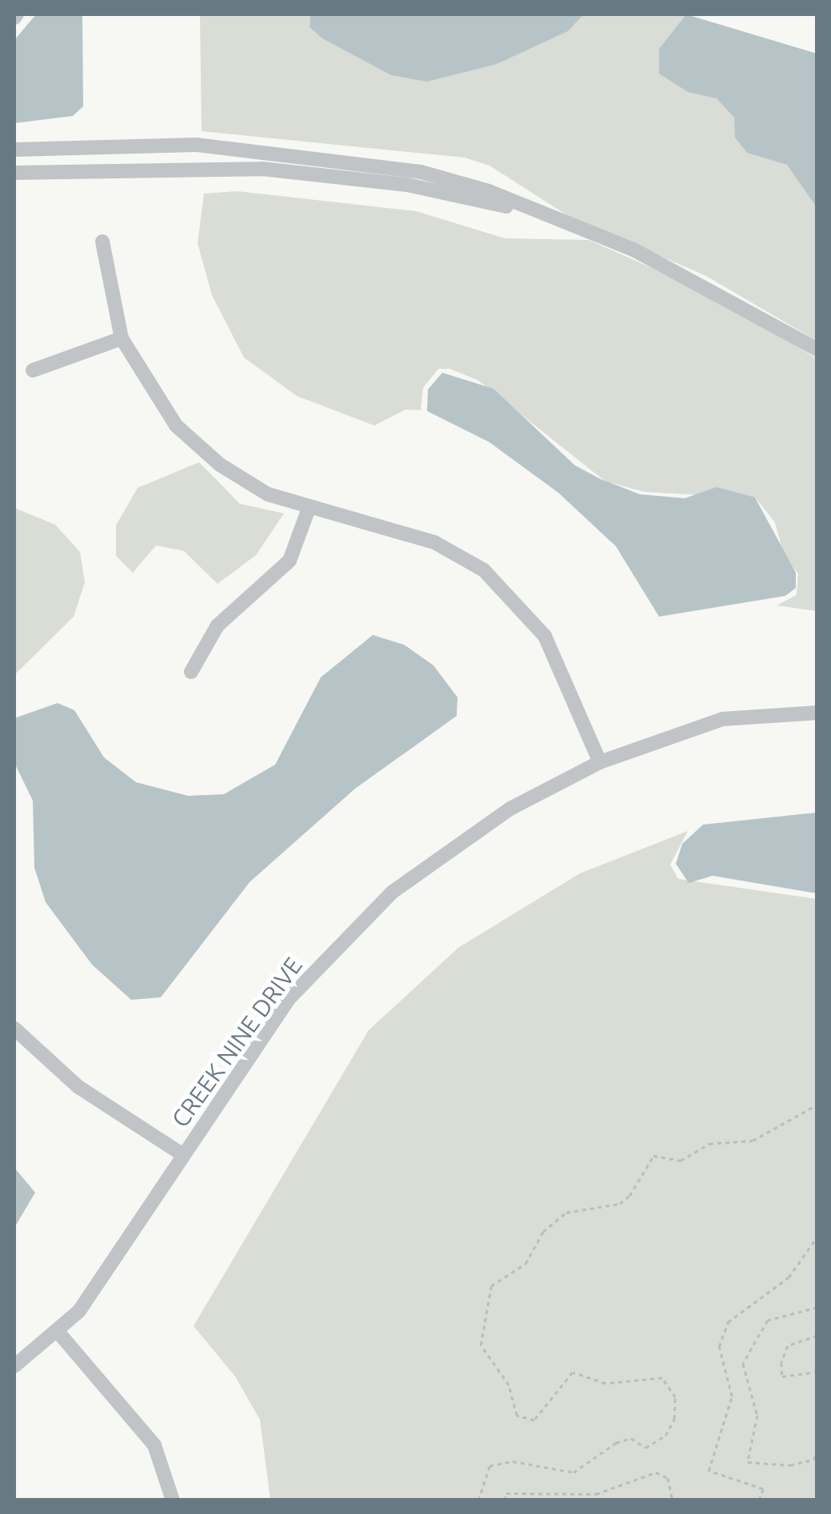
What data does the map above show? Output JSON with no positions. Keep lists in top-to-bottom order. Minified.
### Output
{"streets":{"street":["CREEK NINE DRIVE"]}}
